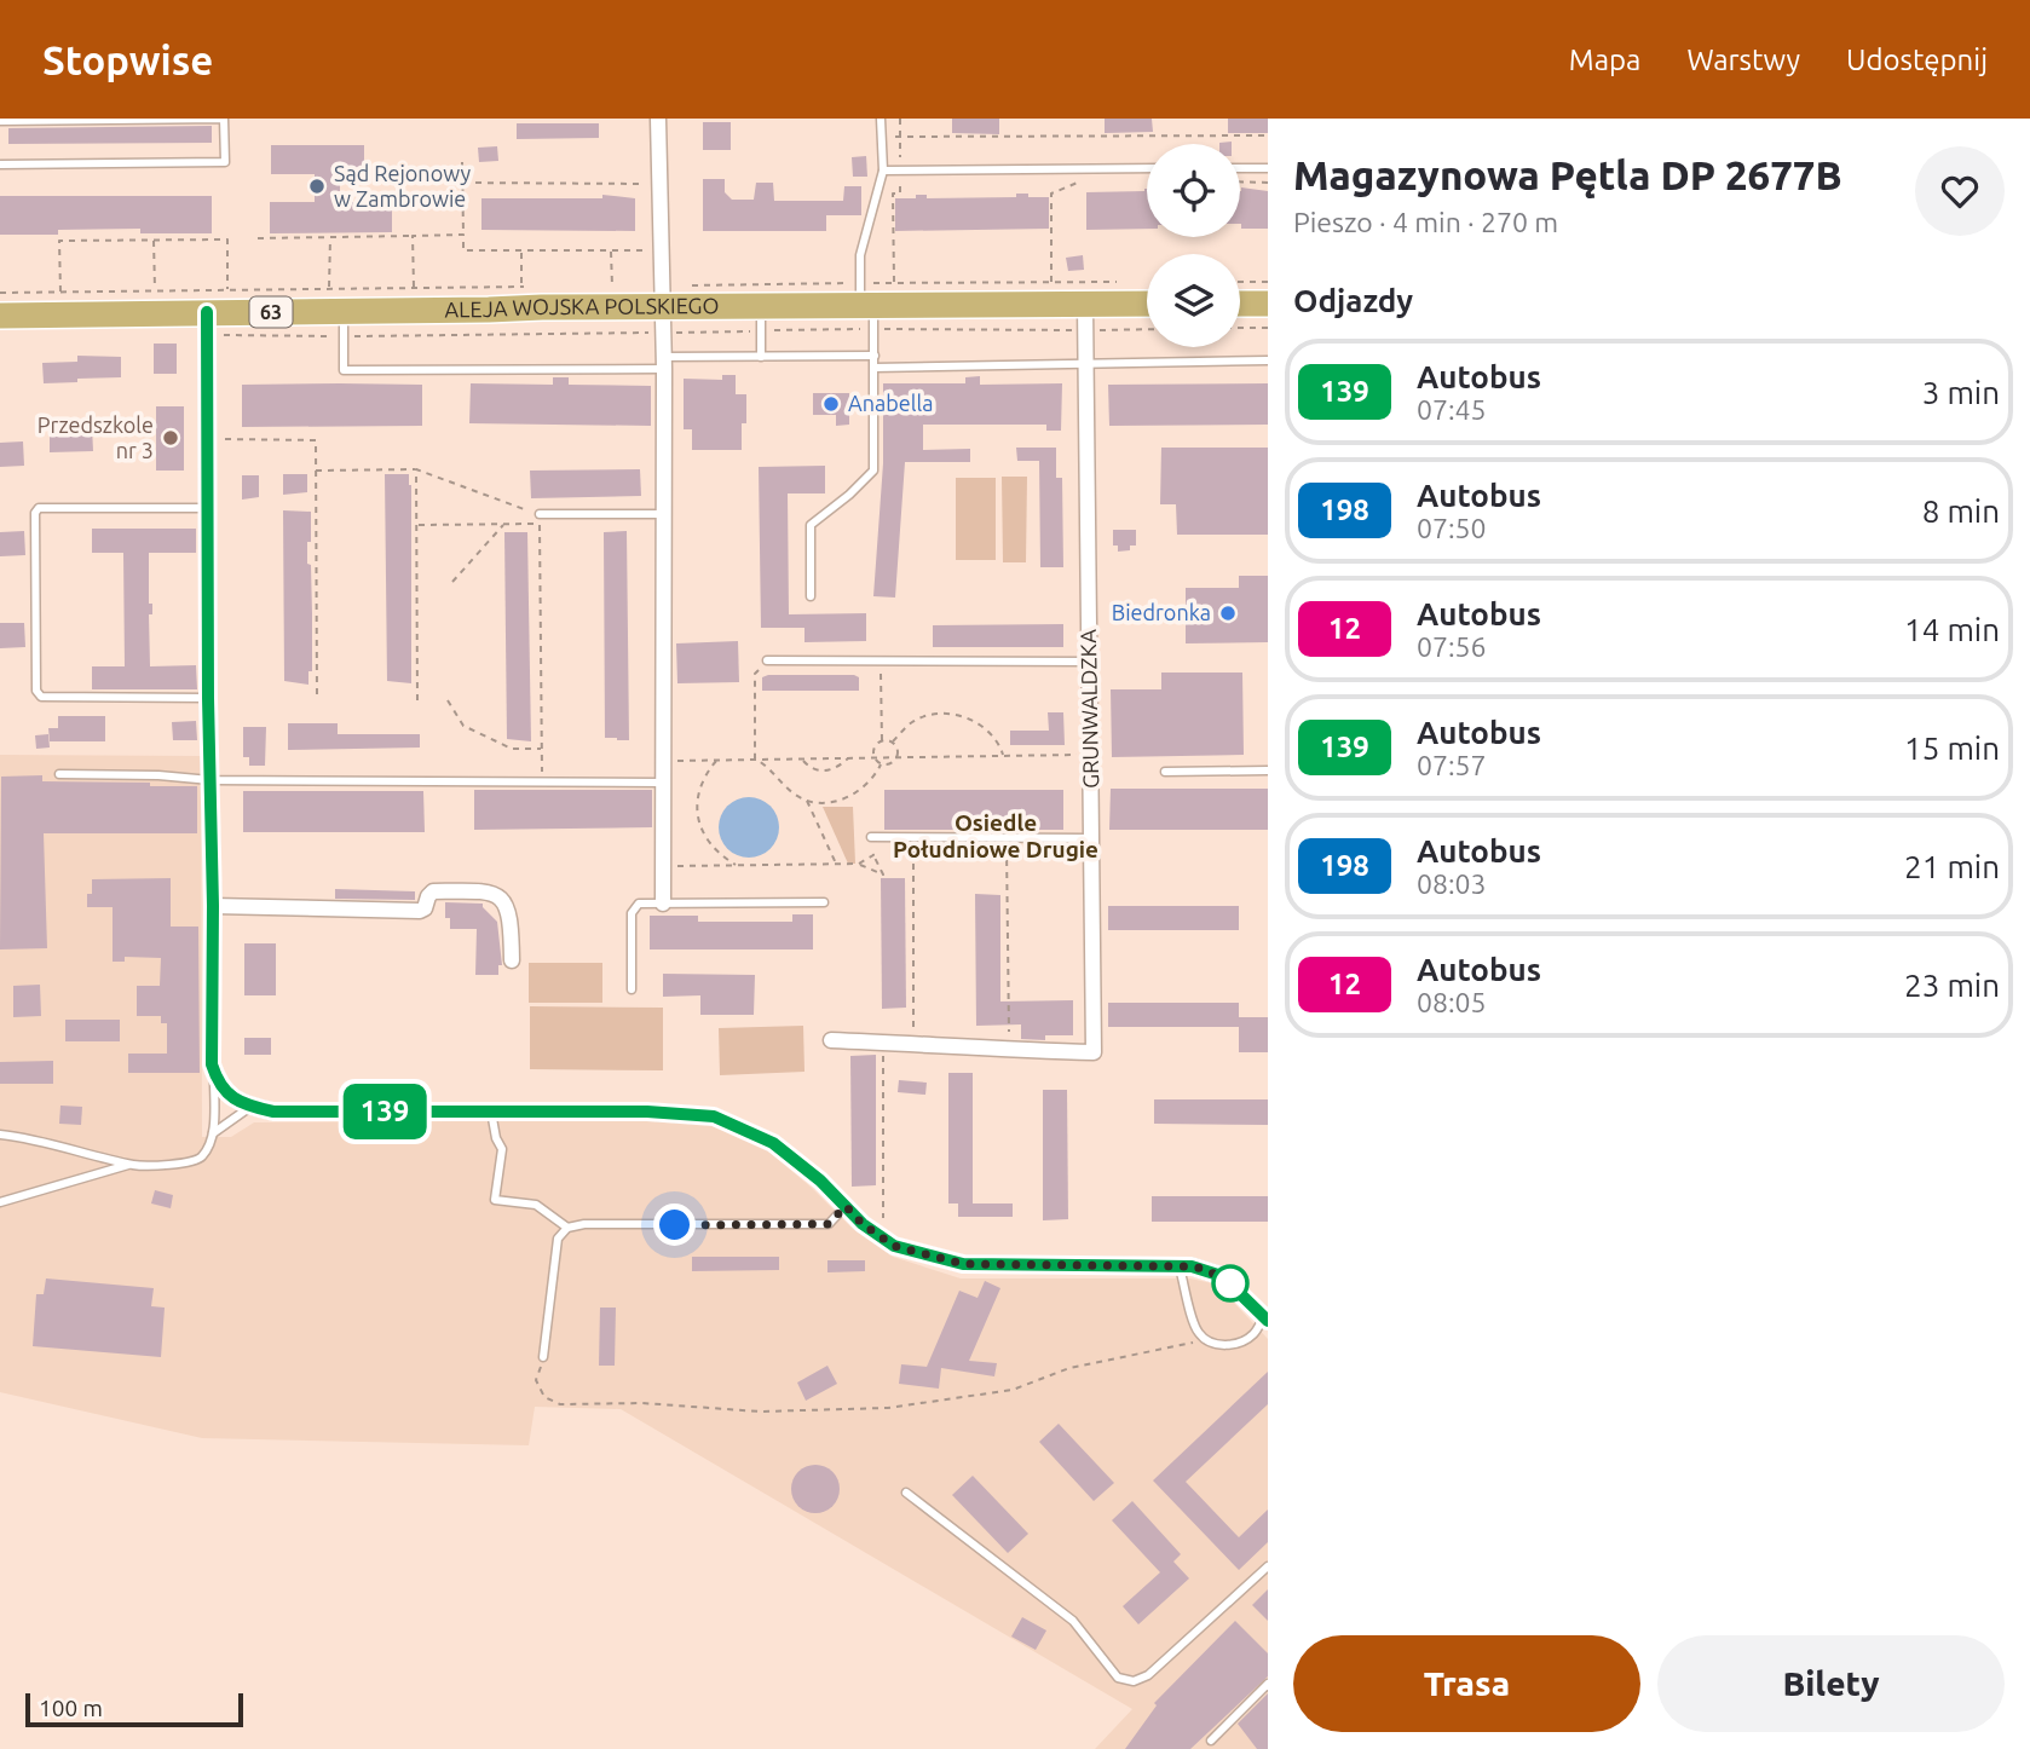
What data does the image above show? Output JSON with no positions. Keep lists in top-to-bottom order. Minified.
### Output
{"streets":{"main road":["ALEJA WOJSKA POLSKIEGO","63"],"street":["GRUNWALDZKA"]},"crossings":[["ALEJA WOJSKA POLSKIEGO","GRUNWALDZKA"]],"districts":["Osiedle Południowe Drugie"],"places":["Sąd Rejonowy w Zambrowie","Anabella","Przedszkole nr 3","Biedronka"],"lines":["bus line 139"],"scale_bar":"100 m","page":{"header":"Stopwise","nav":["Mapa","Warstwy","Udostępnij"],"on_map":"139","heading":[["Magazynowa Pętla DP 2677B","Pieszo · 4 min · 270 m"],"Odjazdy"],"list":[{"mark":"139","name":"Autobus","note":"07:45","value":"3 min"},{"mark":"198","name":"Autobus","note":"07:50","value":"8 min"},{"mark":"12","name":"Autobus","note":"07:56","value":"14 min"},{"mark":"139","name":"Autobus","note":"07:57","value":"15 min"},{"mark":"198","name":"Autobus","note":"08:03","value":"21 min"},{"mark":"12","name":"Autobus","note":"08:05","value":"23 min"}],"buttons":["Trasa","Bilety"],"scale":"100 m"}}
